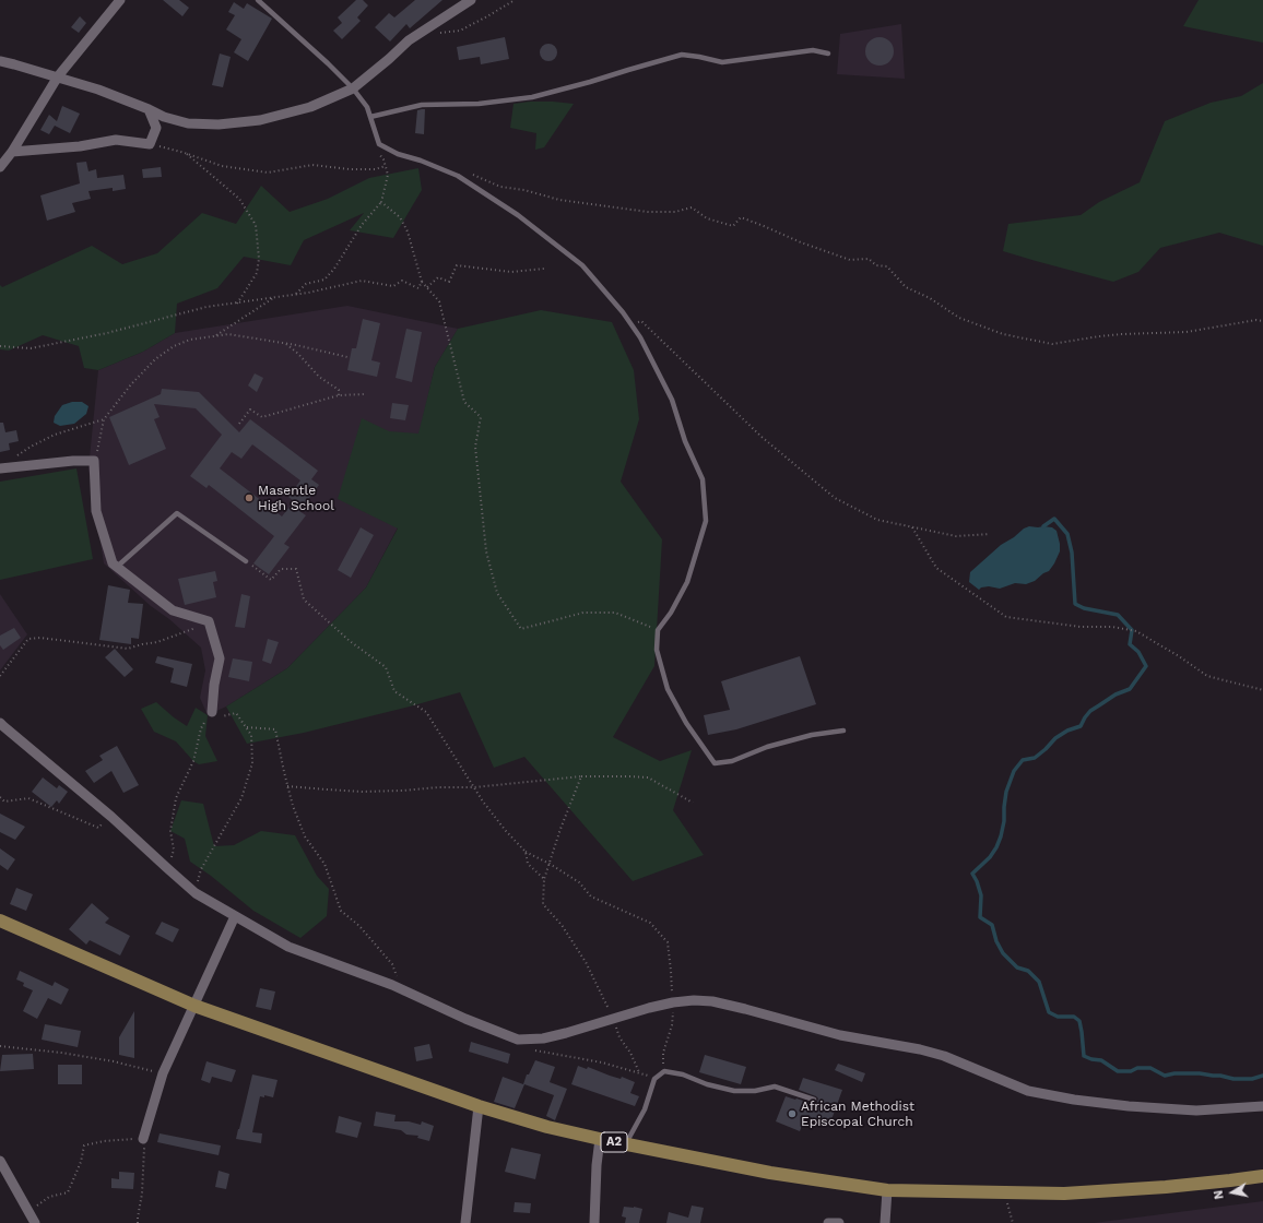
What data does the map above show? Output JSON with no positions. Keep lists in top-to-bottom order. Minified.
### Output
{"streets":{"main road":["A2"]},"places":["Masentle High School","African Methodist Episcopal Church"],"north":"left"}
